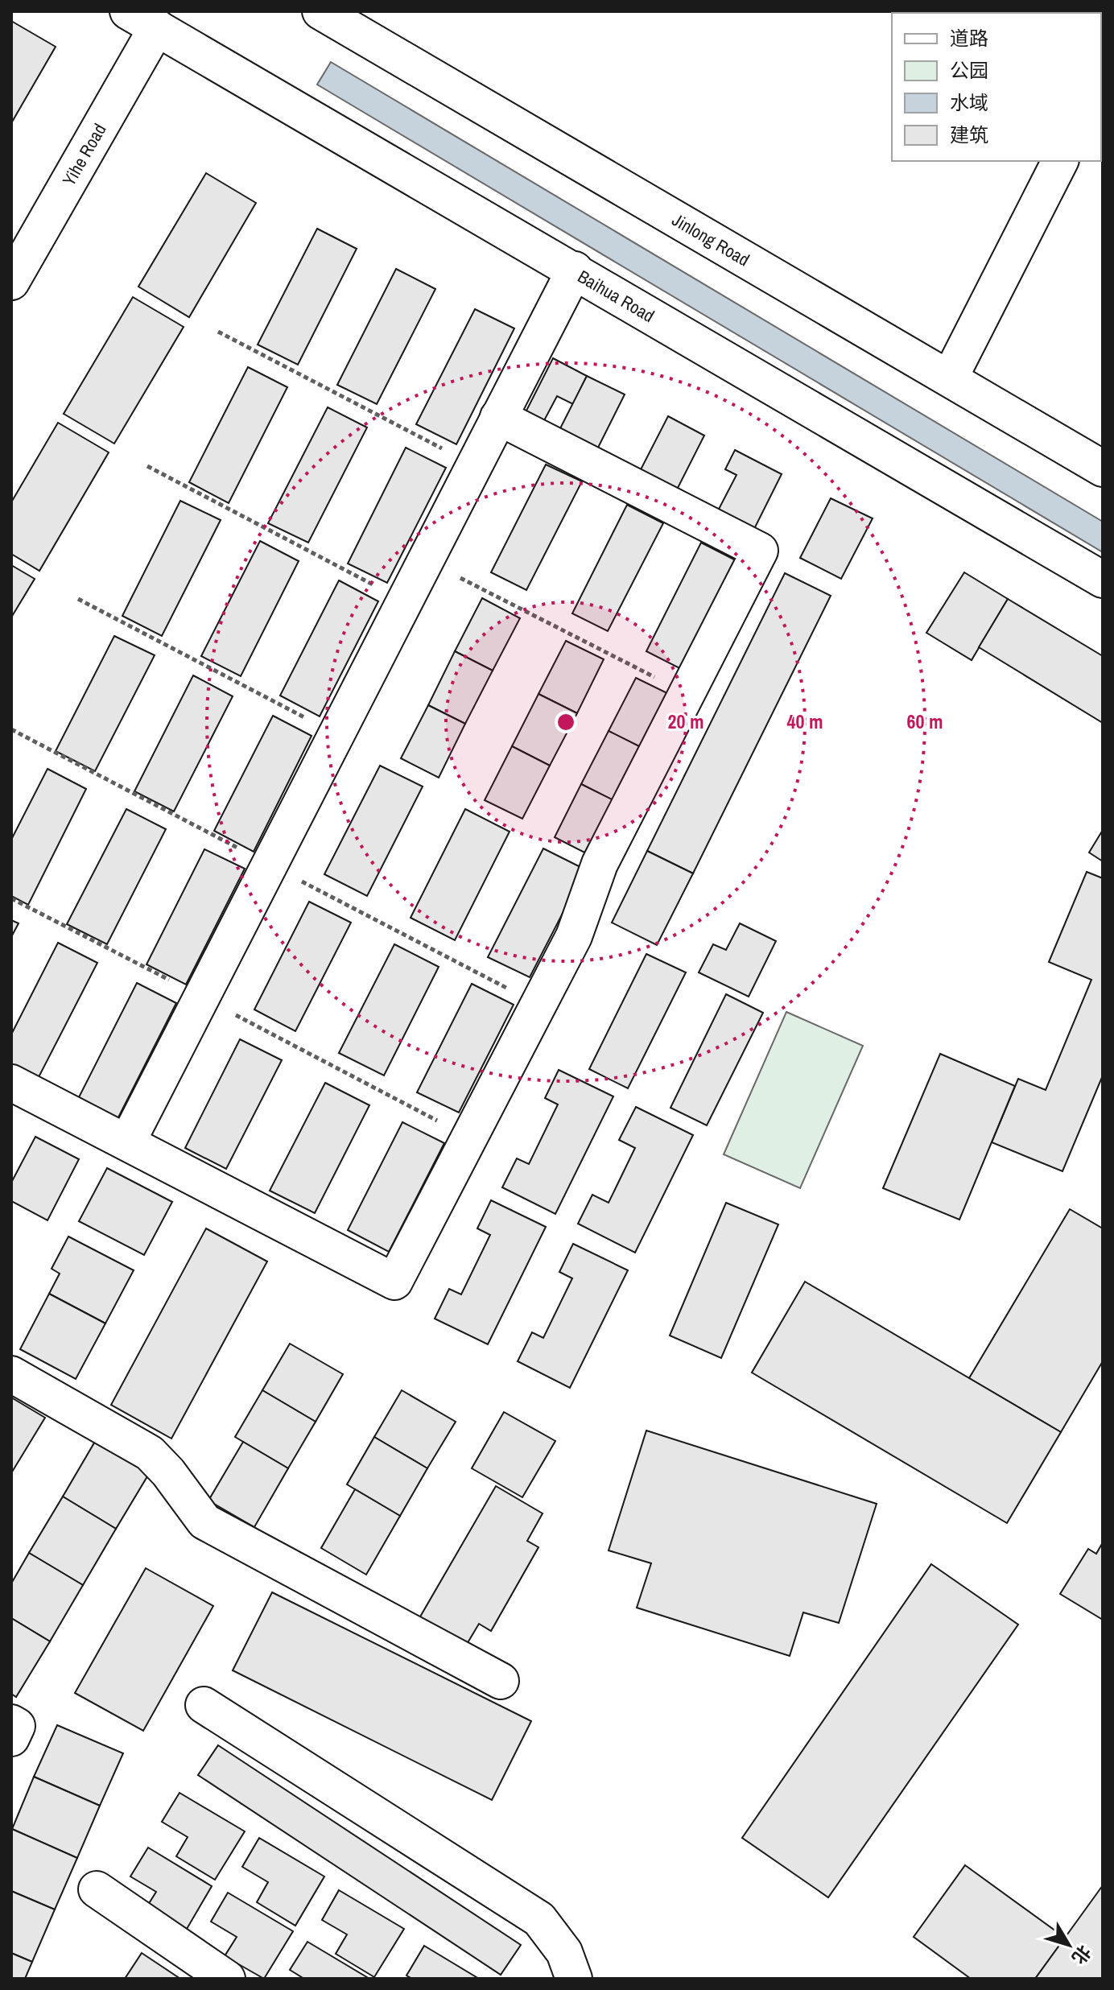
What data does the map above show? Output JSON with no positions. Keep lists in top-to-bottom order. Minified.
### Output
{"streets":{"main road":["Yihe Road","Jinlong Road","Baihua Road"]},"crossings":[["Yihe Road","Baihua Road"]],"legend":["道路","公园","水域","建筑"],"north":"bottom right","rings":["20 m","40 m","60 m"]}
